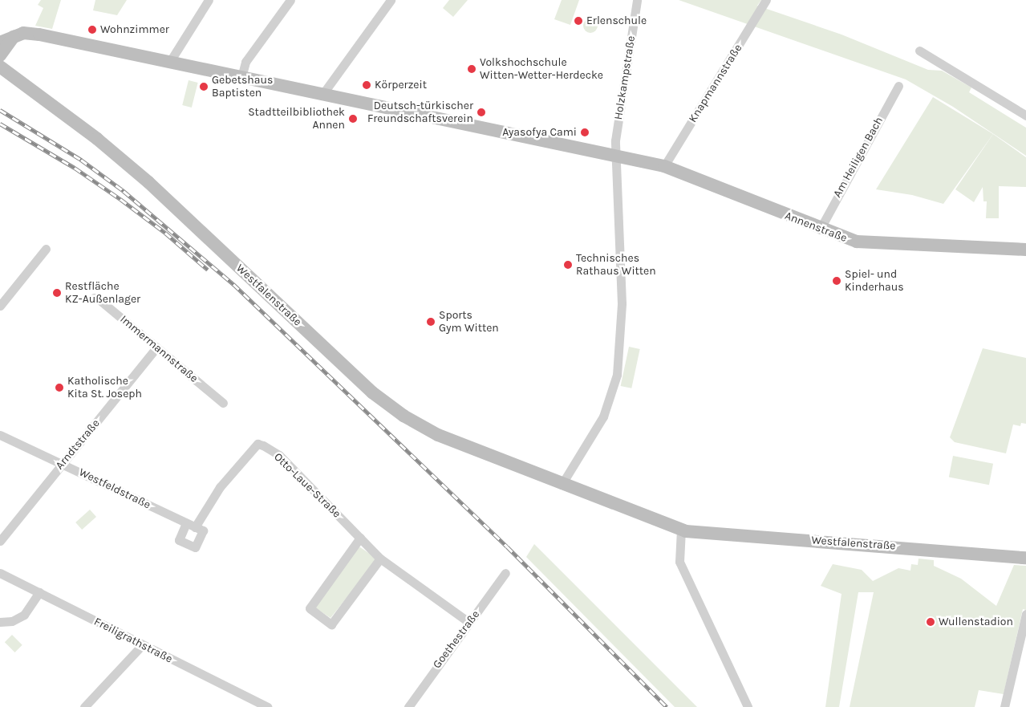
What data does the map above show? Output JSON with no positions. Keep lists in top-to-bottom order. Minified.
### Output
{"streets":{"street":["Holzkampstraße","Knapmannstraße","Am Heiligen Bach","Annenstraße","Westfalenstraße","Immermannstraße","Arndtstraße","Otto-Laue-Straße","Westfeldstraße","Goethestraße","Freiligrathstraße"]},"crossings":[["Holzkampstraße","Annenstraße"],["Holzkampstraße","Westfalenstraße"],["Knapmannstraße","Annenstraße"],["Am Heiligen Bach","Annenstraße"],["Immermannstraße","Arndtstraße"],["Arndtstraße","Westfeldstraße"],["Otto-Laue-Straße","Westfeldstraße"],["Otto-Laue-Straße","Goethestraße"]],"places":["Erlenschule","Wohnzimmer","Volkshochschule Witten-Wetter-Herdecke","Körperzeit","Gebetshaus Baptisten","Deutsch-türkischer Freundschaftsverein","Stadtteilbibliothek Annen","Ayasofya Cami","Technisches Rathaus Witten","Spiel- und Kinderhaus","Restfläche KZ-Außenlager","Sports Gym Witten","Katholische Kita St. Joseph","Wullenstadion"]}
